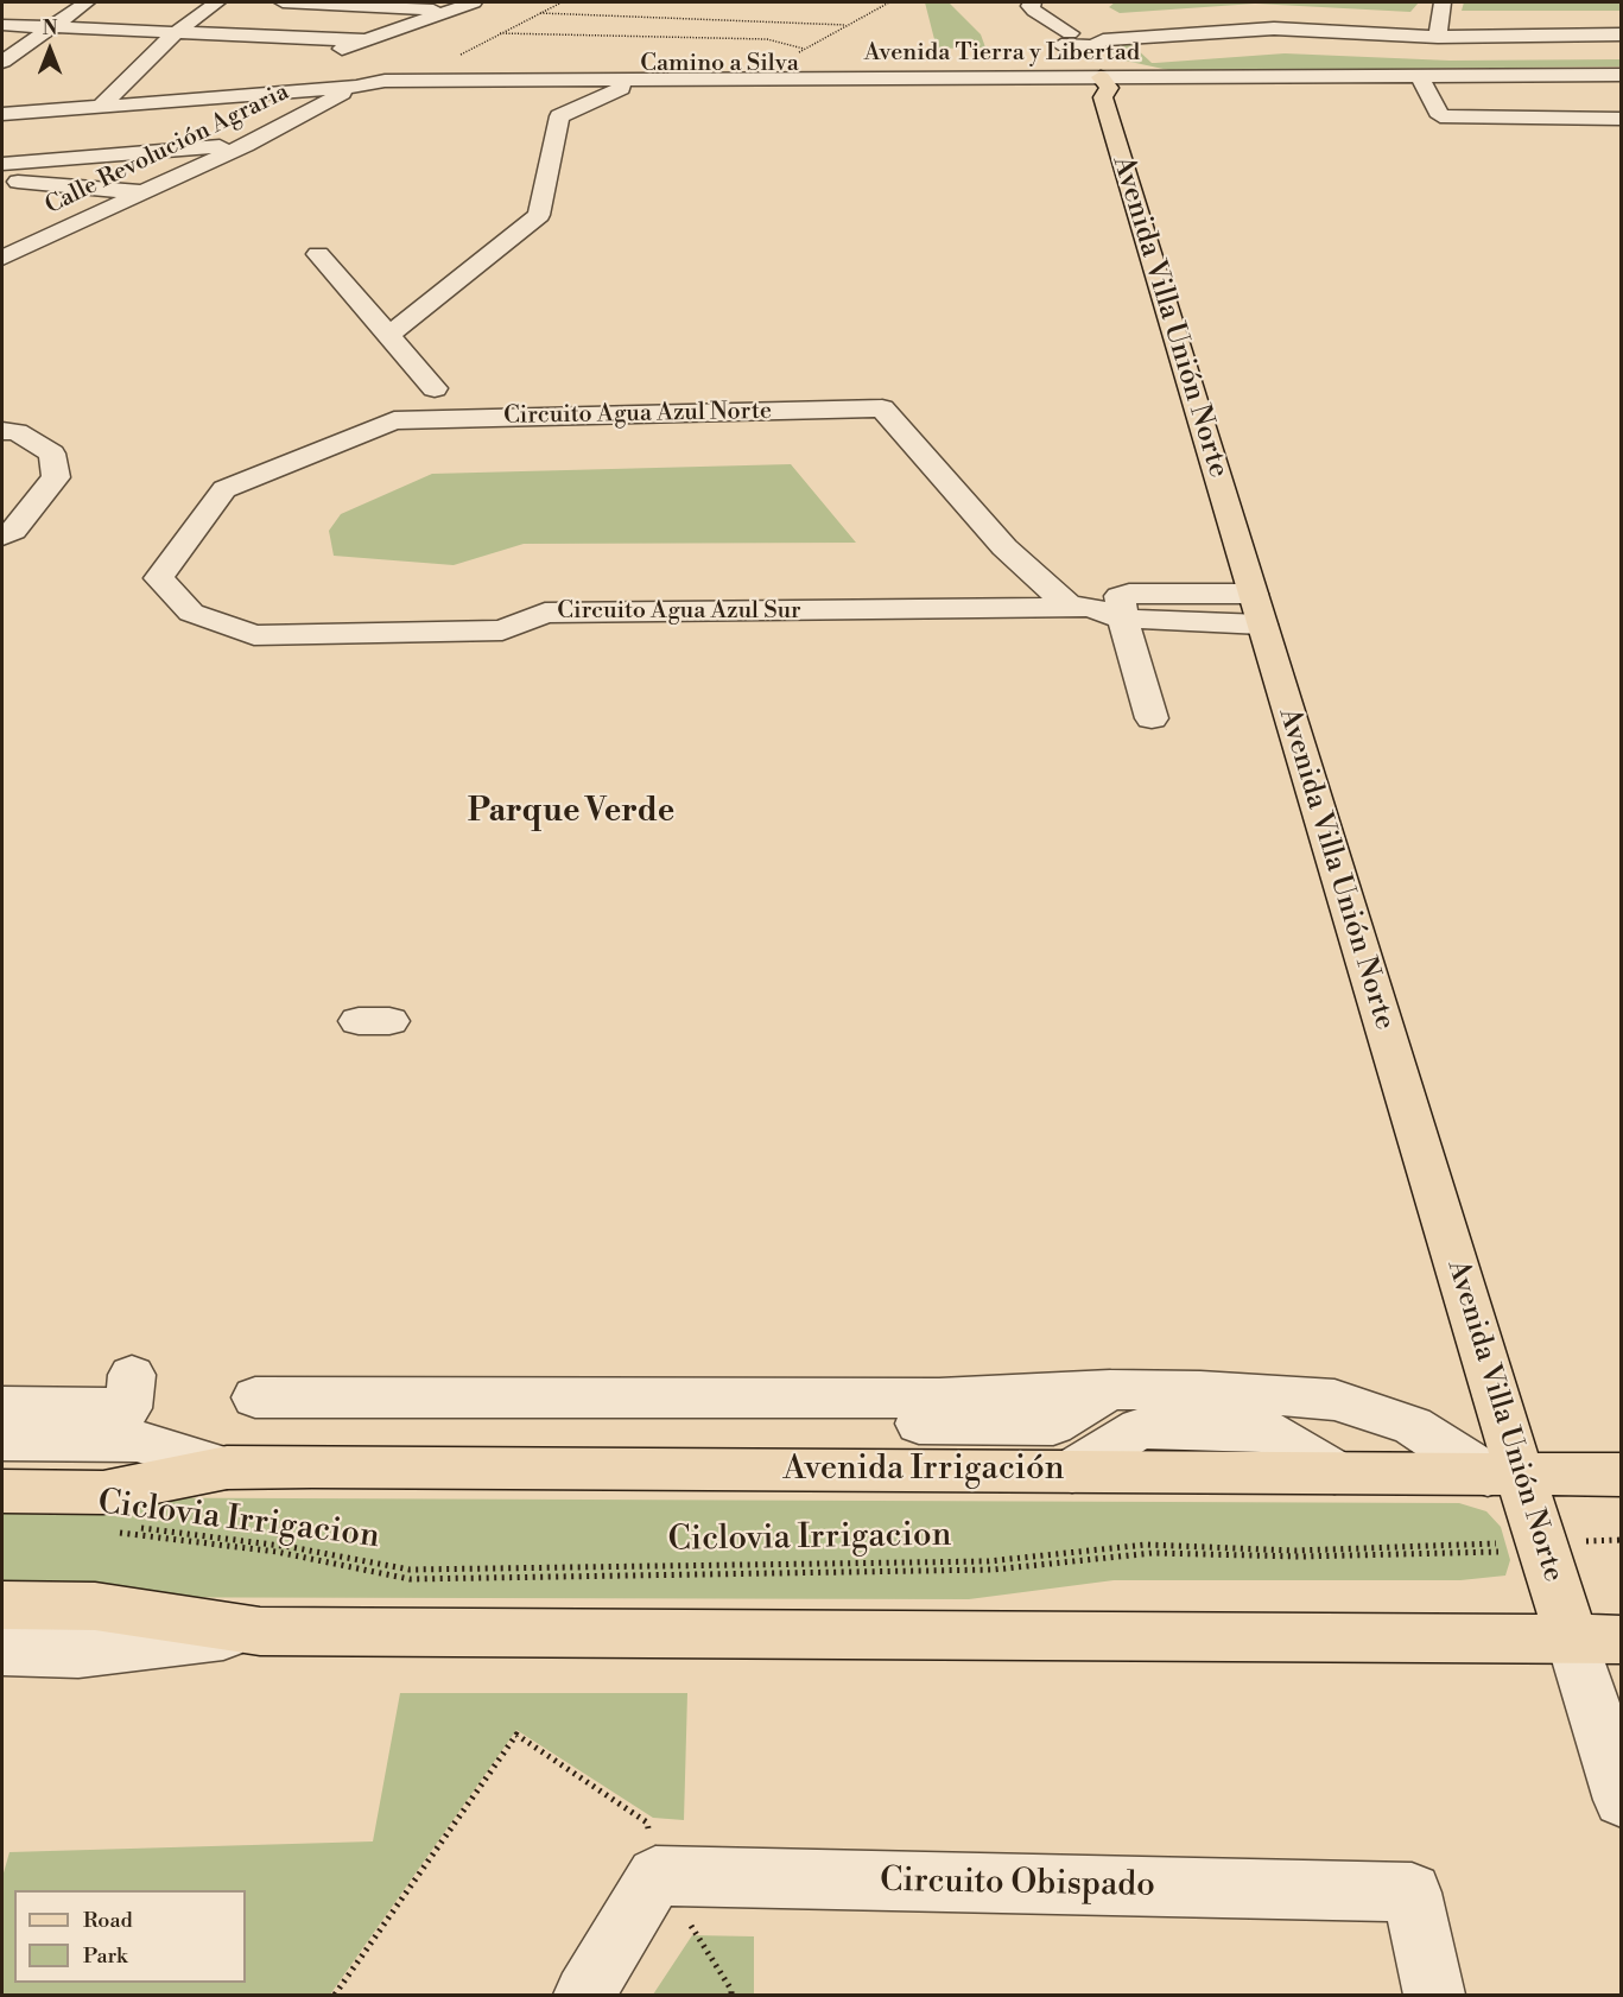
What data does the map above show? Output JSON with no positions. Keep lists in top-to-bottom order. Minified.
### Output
{"streets":{"main road":["Avenida Villa Unión Norte","Avenida Irrigación"],"street":["Avenida Tierra y Libertad","Camino a Silva","Calle Revolución Agraria","Circuito Agua Azul Norte","Circuito Agua Azul Sur","Circuito Obispado"],"path":["Ciclovia Irrigacion"]},"crossings":[["Avenida Tierra y Libertad","Camino a Silva"],["Avenida Tierra y Libertad","Avenida Villa Unión Norte"],["Camino a Silva","Calle Revolución Agraria"],["Camino a Silva","Avenida Villa Unión Norte"],["Avenida Villa Unión Norte","Circuito Agua Azul Sur"],["Avenida Villa Unión Norte","Avenida Irrigación"],["Avenida Villa Unión Norte","Ciclovia Irrigacion"],["Circuito Agua Azul Norte","Circuito Agua Azul Sur"]],"districts":["Parque Verde"],"legend":["Road","Park"],"north":"top"}
